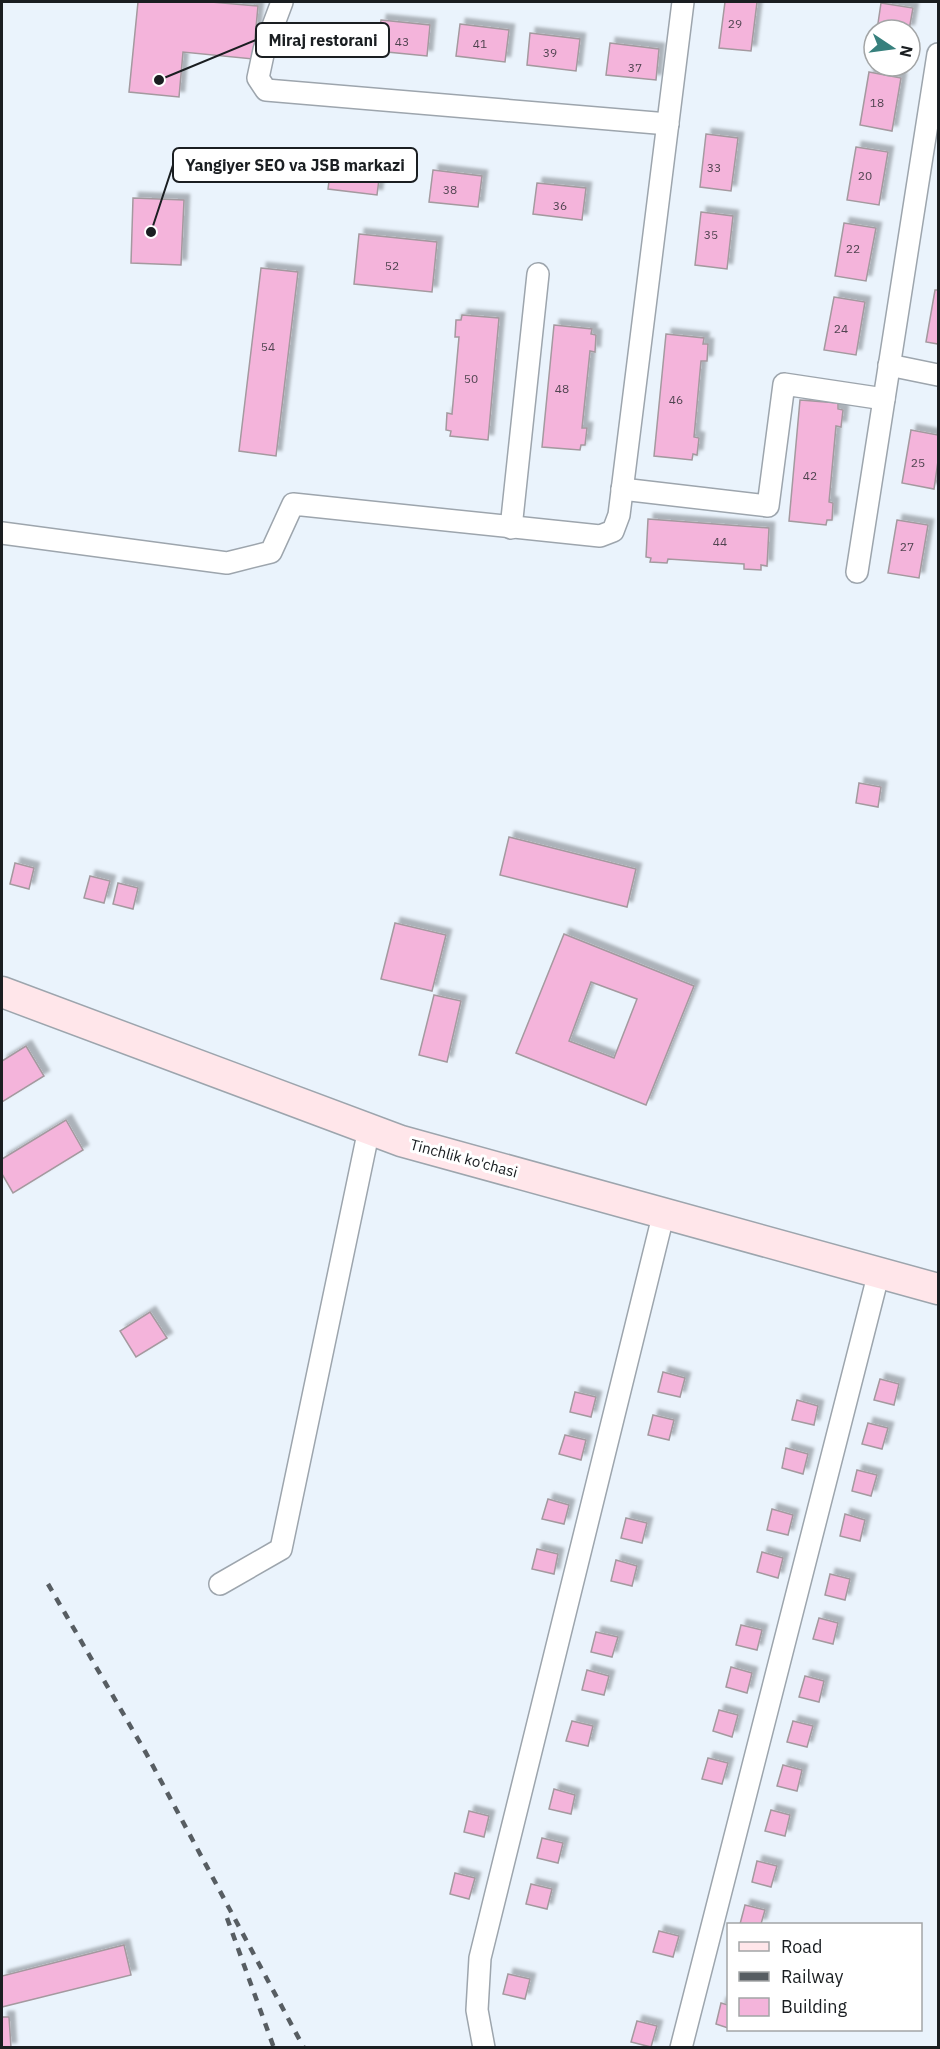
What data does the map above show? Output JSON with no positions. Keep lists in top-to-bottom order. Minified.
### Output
{"streets":{"main road":["Tinchlik ko'chasi"]},"places":["Miraj restorani","Yangiyer SEO va JSB markazi"],"house_numbers":["29","43","41","39","37","18","33","20","38","36","35","22","52","24","54","50","48","46","25","42","44","27"],"legend":["Road","Railway","Building"],"north":"right"}
